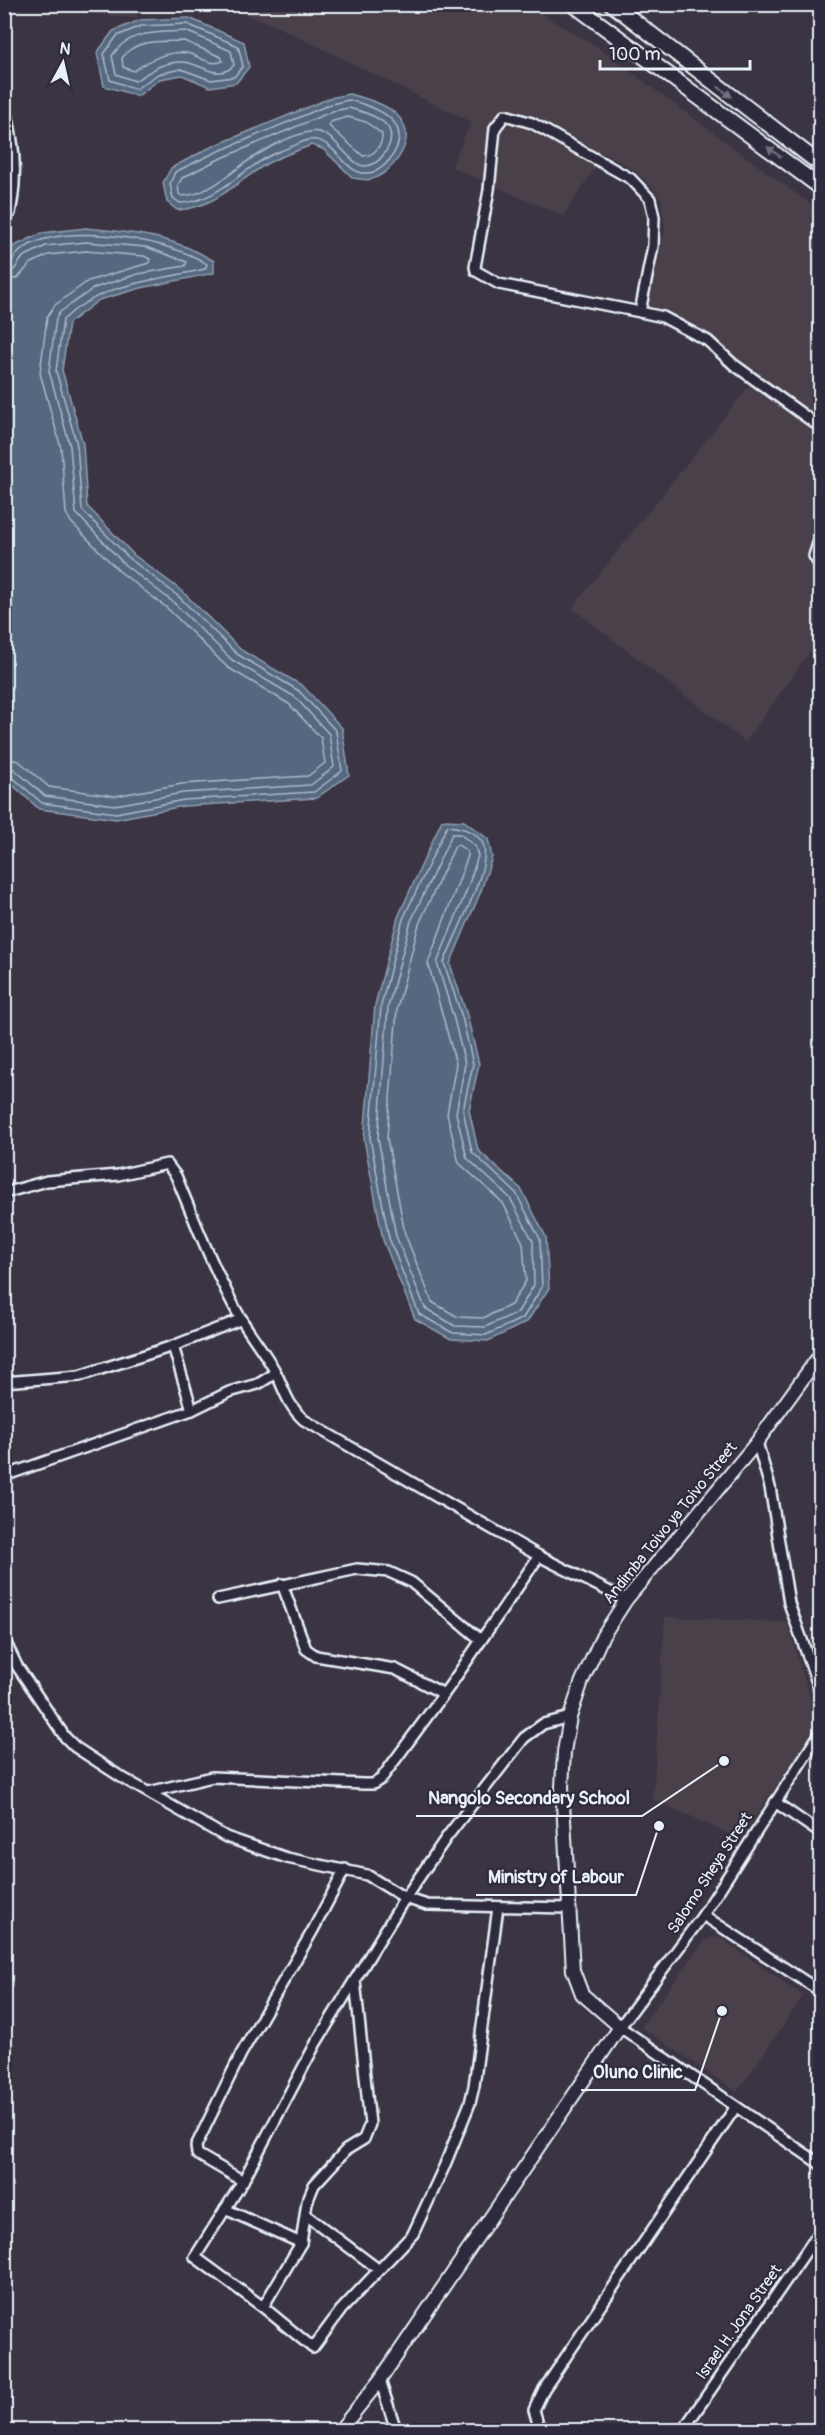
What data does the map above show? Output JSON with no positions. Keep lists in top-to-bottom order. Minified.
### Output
{"streets":{"street":["Andimba Toivo ya Toivo Street","Salomo Sheya Street","Israel H. Jona Street"]},"crossings":[["Andimba Toivo ya Toivo Street","Salomo Sheya Street"]],"places":["Nangolo Secondary School","Ministry of Labour","Oluno Clinic"],"scale_bar":"100 m","north":"top"}
